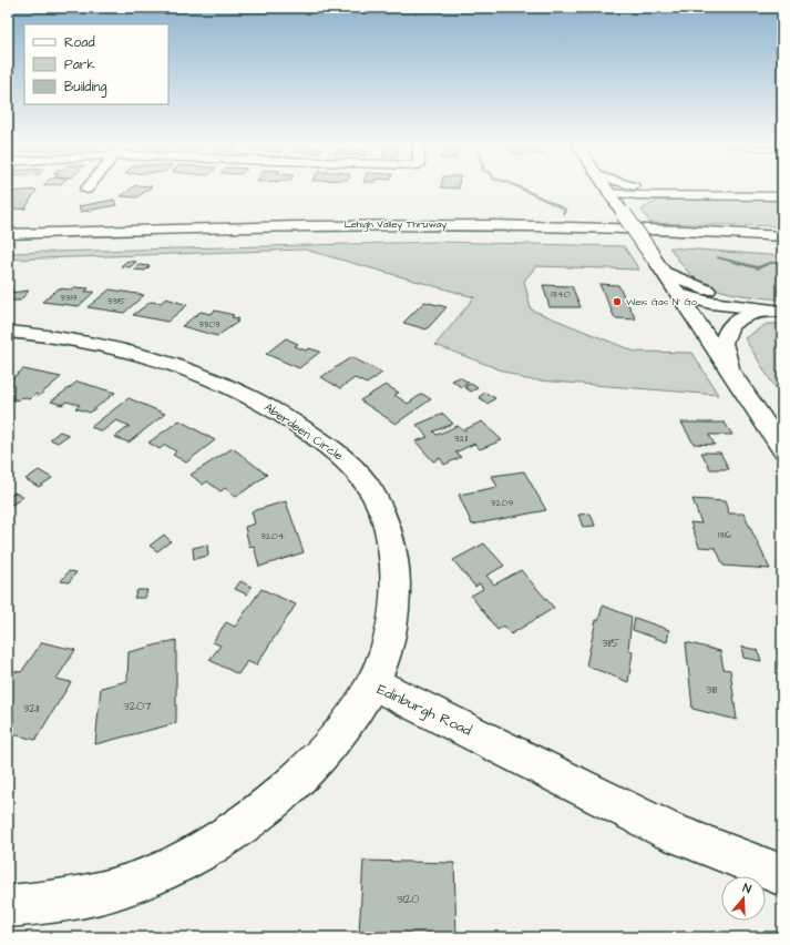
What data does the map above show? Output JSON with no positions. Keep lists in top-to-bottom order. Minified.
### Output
{"streets":{"main road":["Lehigh Valley Thruway","Aberdeen Circle","Edinburgh Road"]},"crossings":[["Aberdeen Circle","Edinburgh Road"]],"places":["Weis Gas N' Go"],"house_numbers":["1340","3319","3315","3303","3211","3209","1316","3204","3115","3111","3207","3211","3120"],"legend":["Road","Park","Building"],"north":"top"}
